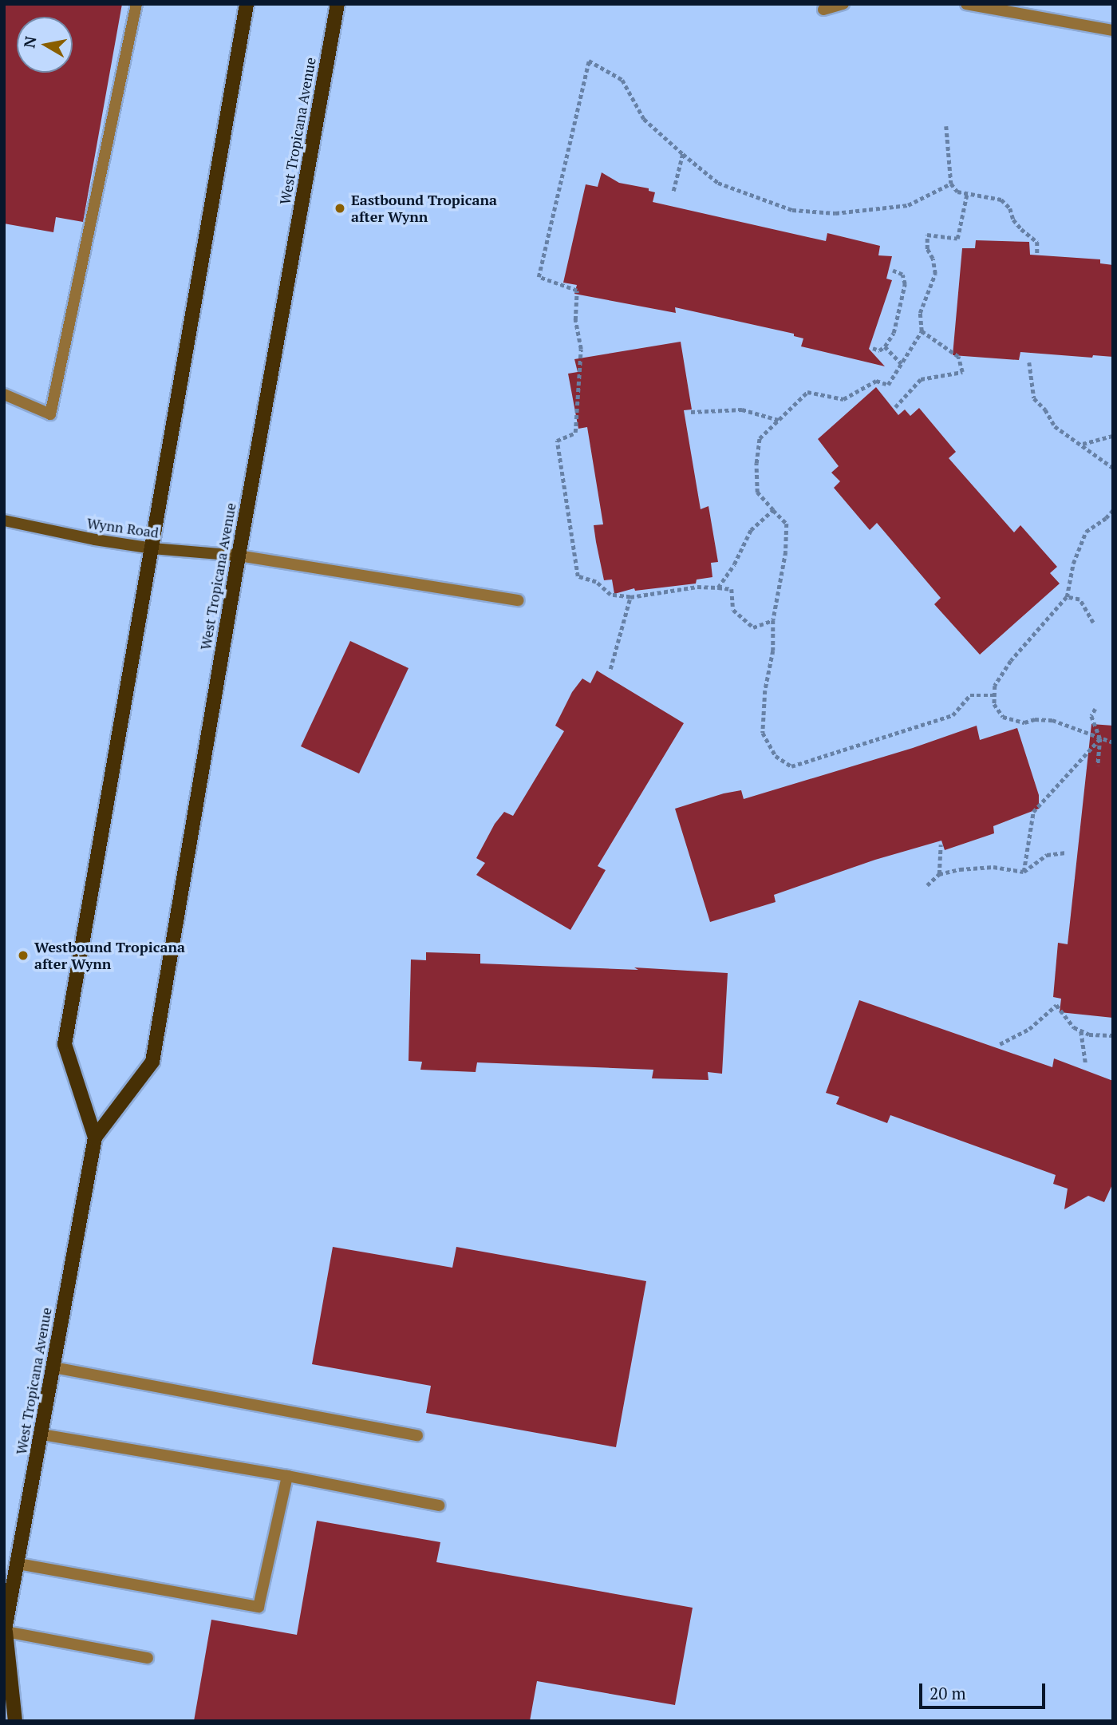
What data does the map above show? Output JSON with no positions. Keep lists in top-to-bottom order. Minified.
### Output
{"streets":{"main road":["West Tropicana Avenue"],"street":["Wynn Road"]},"crossings":[["West Tropicana Avenue","Wynn Road"]],"places":["Eastbound Tropicana after Wynn","Westbound Tropicana after Wynn"],"scale_bar":"20 m","north":"left"}
